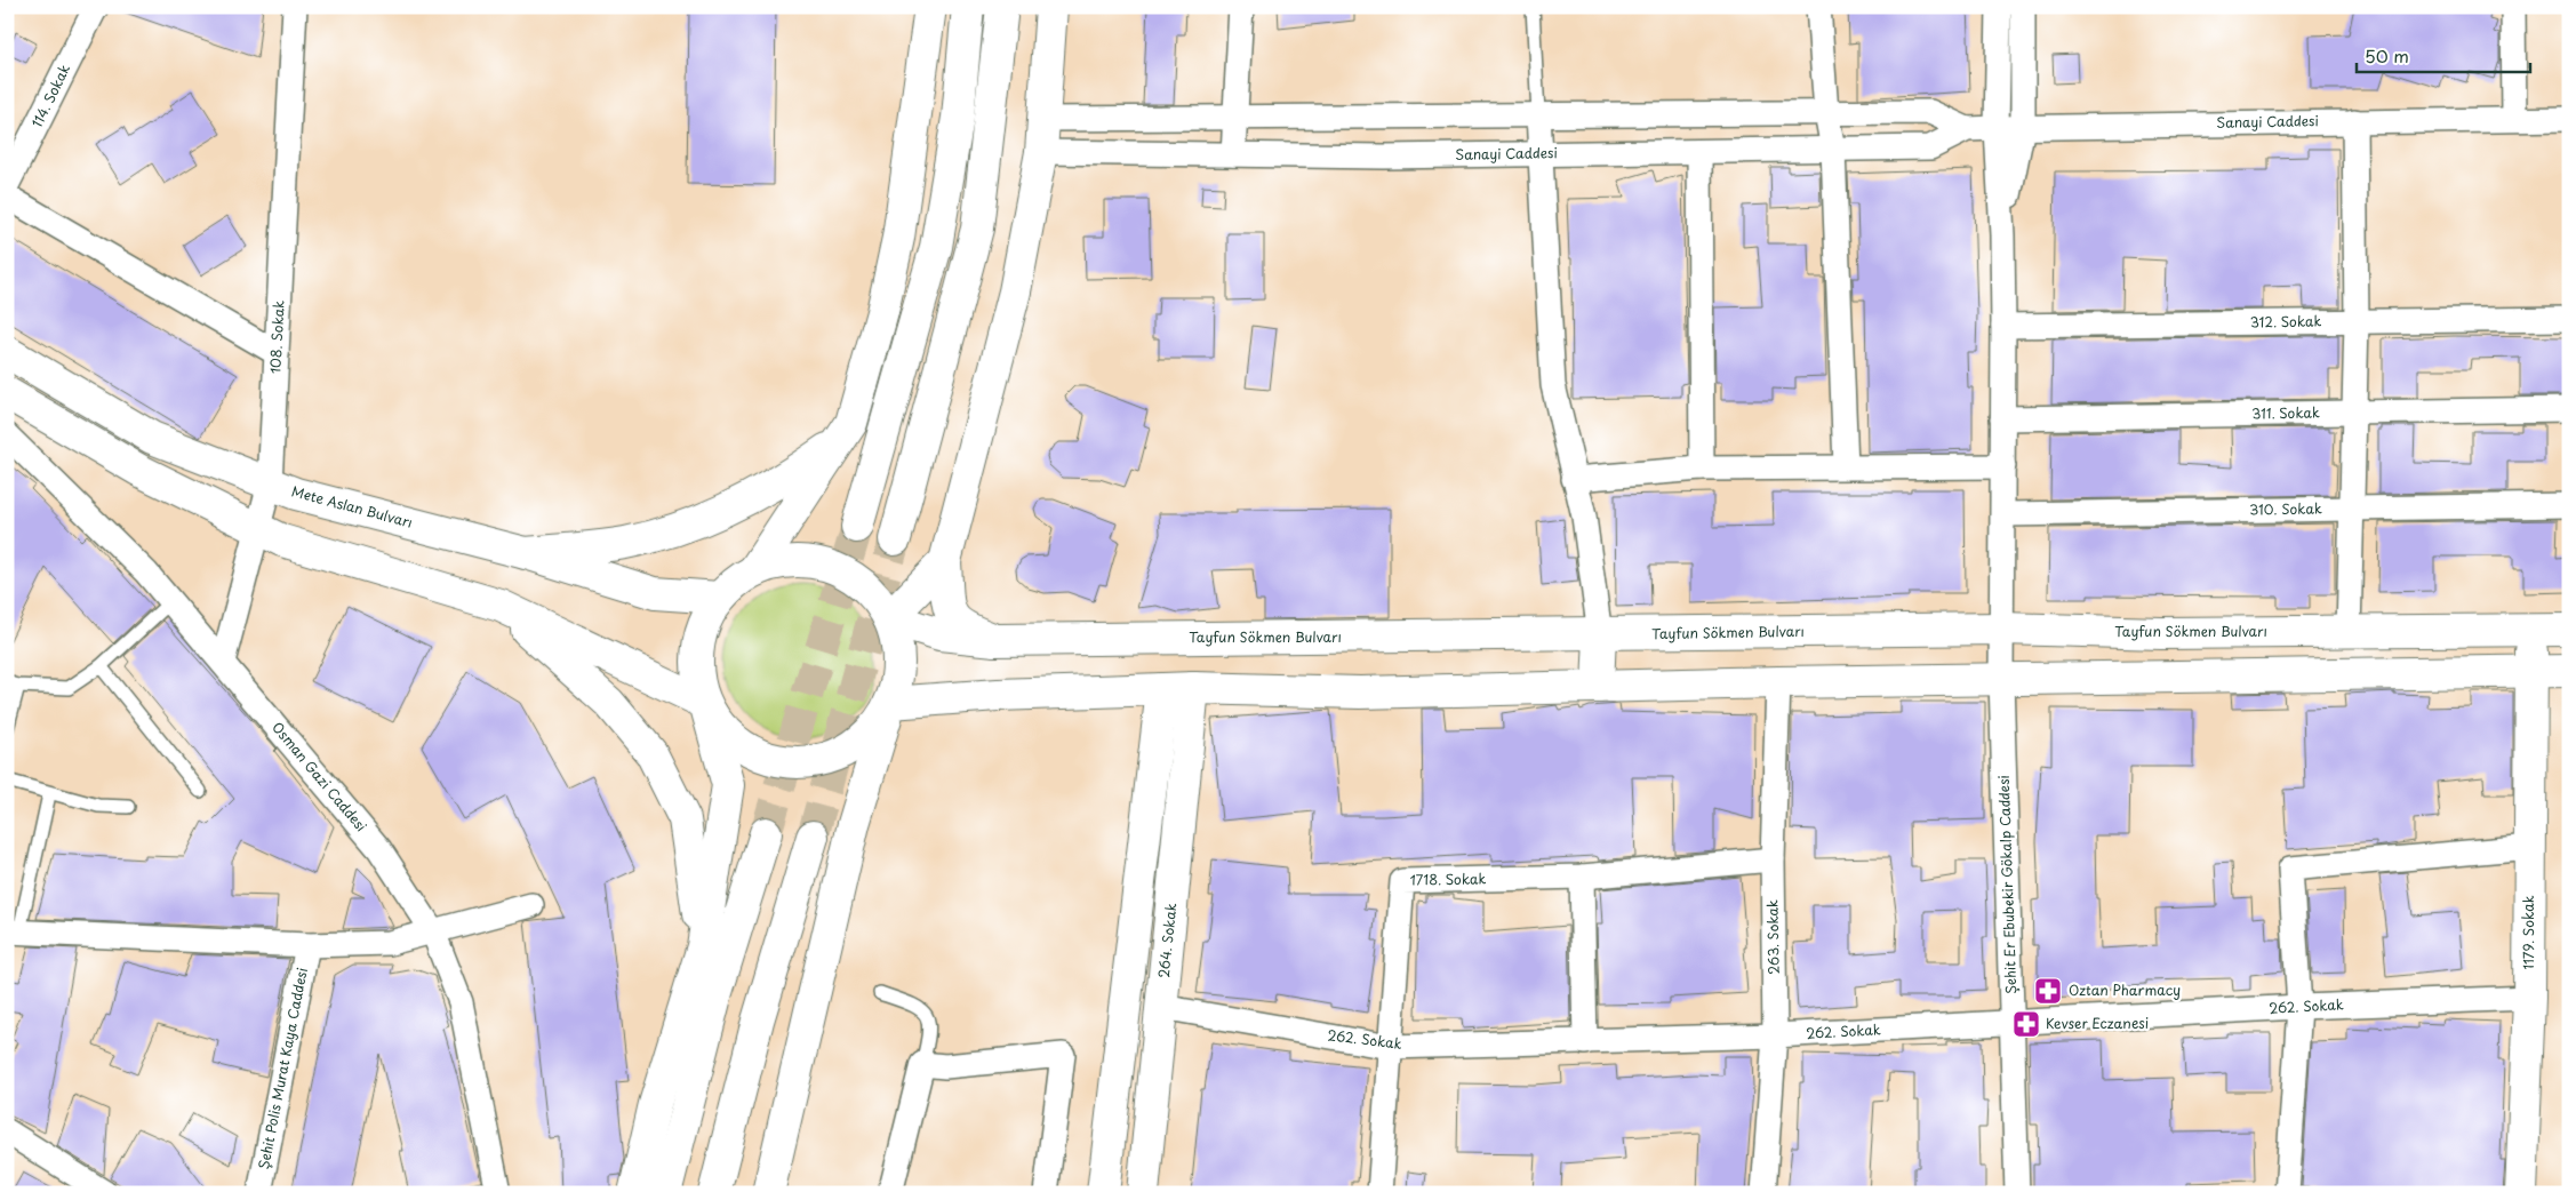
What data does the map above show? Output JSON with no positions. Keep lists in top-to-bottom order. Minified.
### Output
{"streets":{"main road":["Mete Aslan Bulvarı","Tayfun Sökmen Bulvarı","1179. Sokak","264. Sokak"],"street":["114. Sokak","Sanayi Caddesi","312. Sokak","108. Sokak","311. Sokak","310. Sokak","Osman Gazi Caddesi","1718. Sokak","Şehit Er Ebubekir Gökalp Caddesi","263. Sokak","262. Sokak","Şehit Polis Murat Kaya Caddesi"]},"crossings":[["312. Sokak","Şehit Er Ebubekir Gökalp Caddesi"],["108. Sokak","Mete Aslan Bulvarı"],["108. Sokak","Osman Gazi Caddesi"],["311. Sokak","Şehit Er Ebubekir Gökalp Caddesi"],["Mete Aslan Bulvarı","Tayfun Sökmen Bulvarı"],["310. Sokak","Şehit Er Ebubekir Gökalp Caddesi"],["Tayfun Sökmen Bulvarı","Şehit Er Ebubekir Gökalp Caddesi"],["Tayfun Sökmen Bulvarı","1179. Sokak"],["1718. Sokak","263. Sokak"],["1718. Sokak","262. Sokak"],["Şehit Er Ebubekir Gökalp Caddesi","262. Sokak"],["1179. Sokak","262. Sokak"],["263. Sokak","262. Sokak"],["264. Sokak","262. Sokak"]],"places":{"pharmacy":["Oztan Pharmacy","Kevser Eczanesi"]},"scale_bar":"50 m"}
